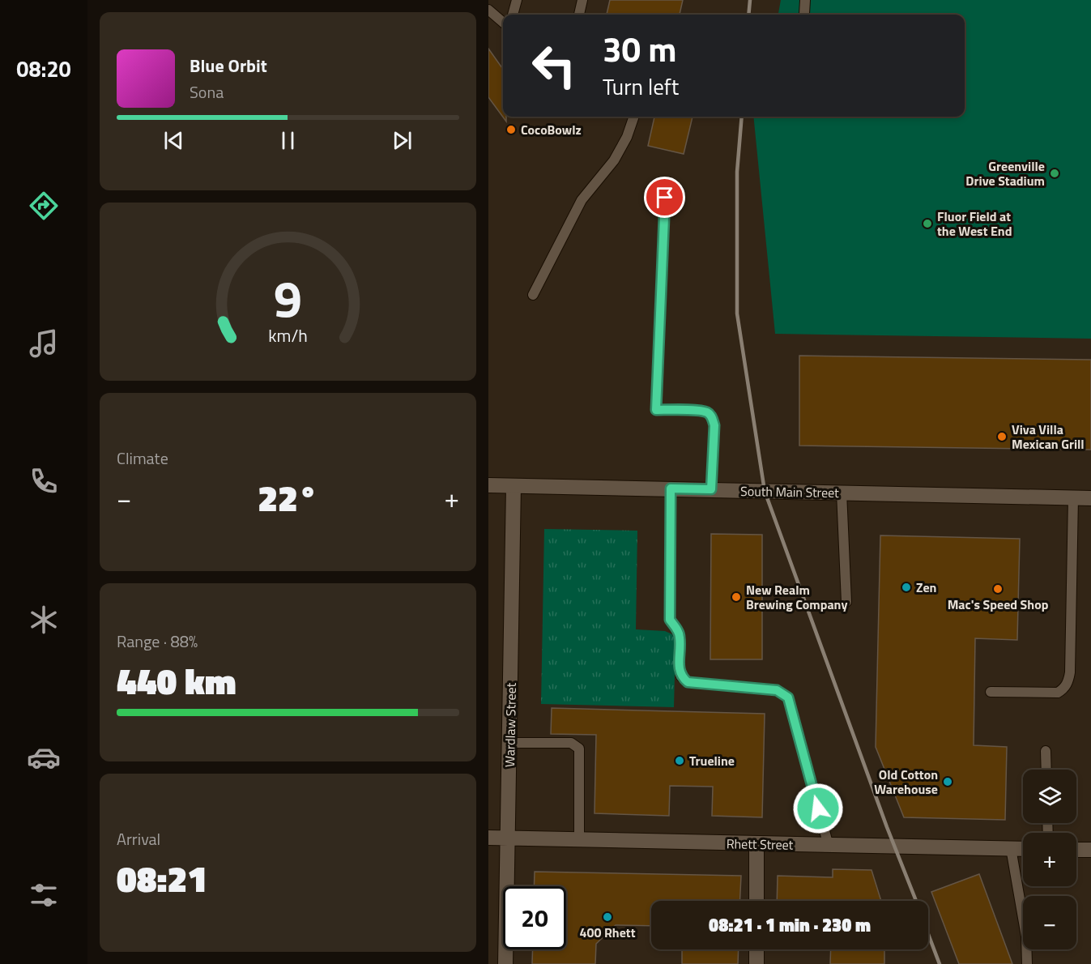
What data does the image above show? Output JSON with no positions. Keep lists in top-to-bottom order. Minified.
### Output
{"streets":{"street":["South Main Street","Wardlaw Street","Rhett Street"]},"crossings":[["South Main Street","Wardlaw Street"],["Wardlaw Street","Rhett Street"]],"places":["CocoBowlz","Greenville Drive Stadium","Fluor Field at the West End","Viva Villa Mexican Grill","Zen","Mac's Speed Shop","New Realm Brewing Company","Trueline","Old Cotton Warehouse","400 Rhett"],"page":{"tabs":"08:20","turn":["30 m","Turn left"],"song":["Blue Orbit","Sona"],"tile":["Climate",["Range · 88%","440 km"],["Arrival","08:21"]],"heat":["−","22°","+"],"map_buttons":["+","−"],"limit":"20","trip":"08:21 · 1 min · 230 m","gauge":["9","km/h"]}}
